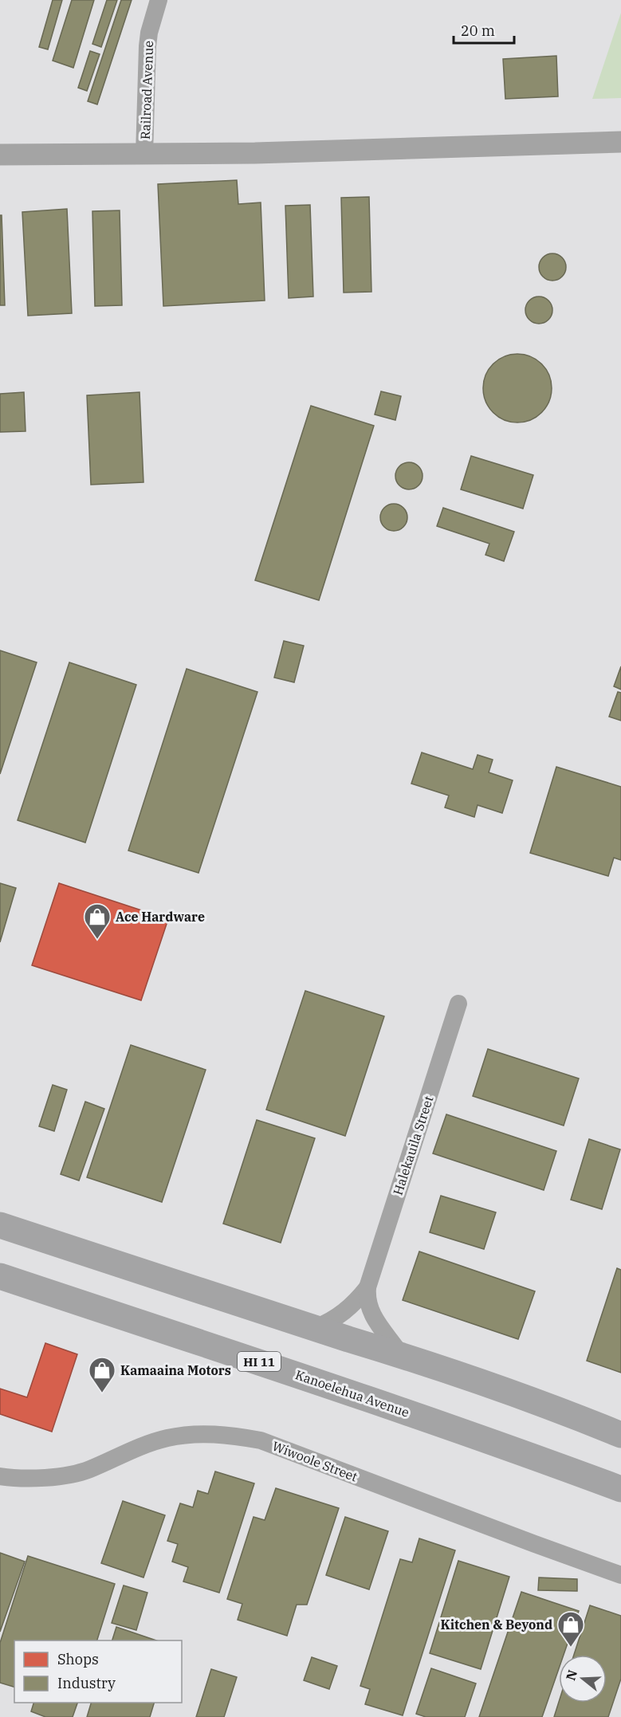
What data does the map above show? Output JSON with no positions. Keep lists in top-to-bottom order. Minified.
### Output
{"streets":{"highway":["HI 11","Kanoelehua Avenue"],"street":["Railroad Avenue","Halekauila Street","Wiwoole Street"]},"places":{"shop":["Ace Hardware","Kamaaina Motors","Kitchen & Beyond"]},"legend":["Shops","Industry"],"scale_bar":"20 m","north":"left"}
